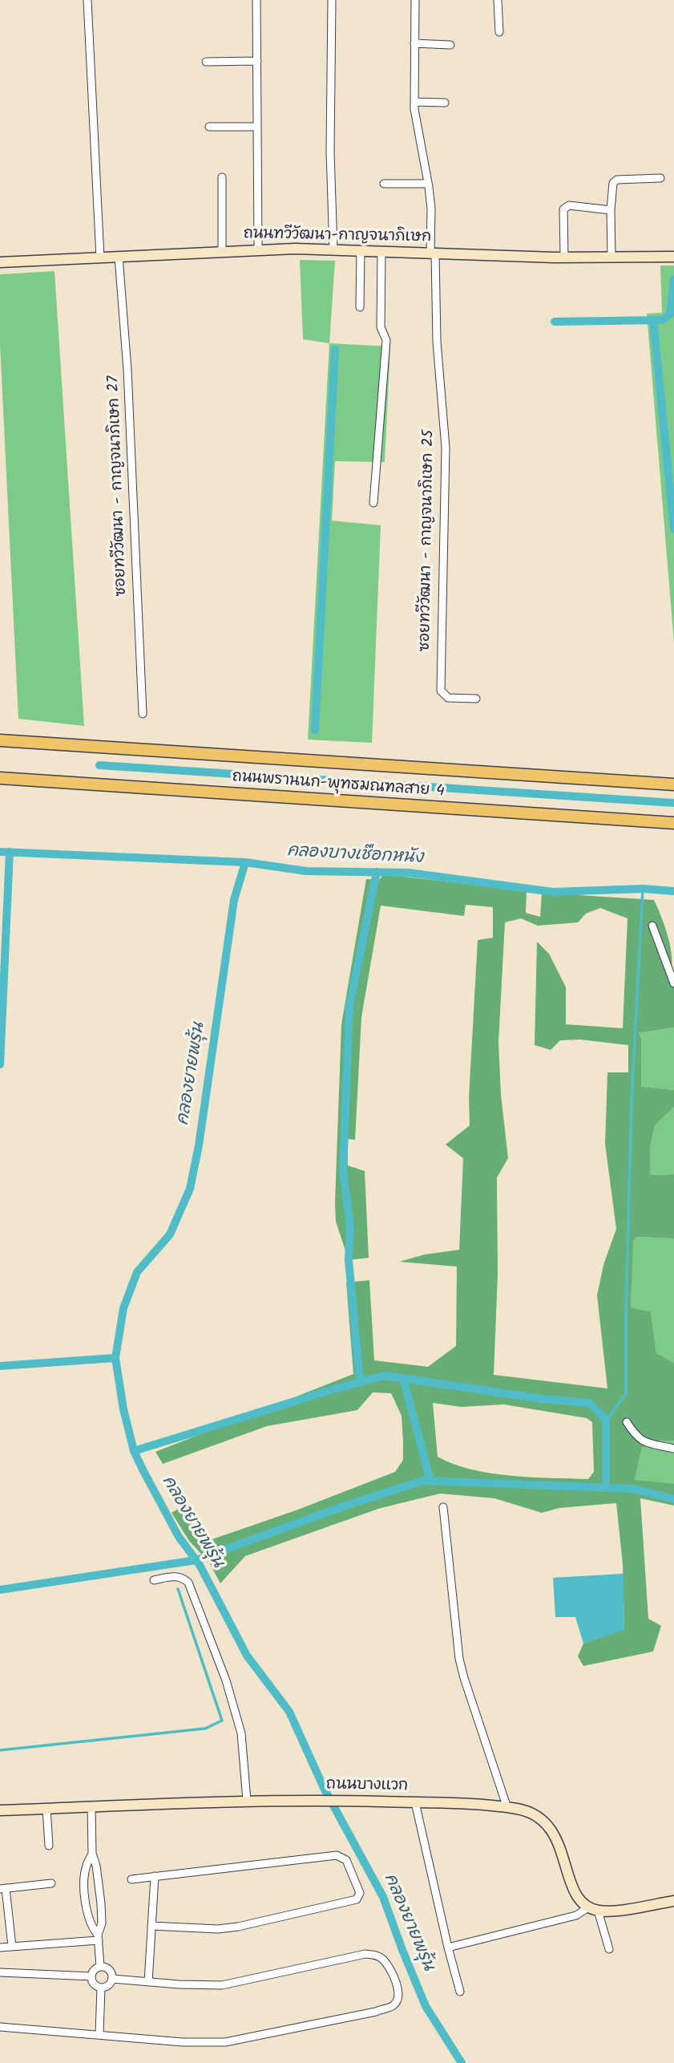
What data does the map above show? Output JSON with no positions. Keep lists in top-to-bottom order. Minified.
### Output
{"streets":{"main road":["ถนนทวีวัฒนา-กาญจนาภิเษก","ถนนพรานนก-พุทธมณฑลสาย 4","ถนนบางแวก"],"street":["ซอยทวีวัฒนา - กาญจนาภิเษก 27","ซอยทวีวัฒนา - กาญจนาภิเษก 25"]},"crossings":[["ถนนทวีวัฒนา-กาญจนาภิเษก","ซอยทวีวัฒนา - กาญจนาภิเษก 27"],["ถนนทวีวัฒนา-กาญจนาภิเษก","ซอยทวีวัฒนา - กาญจนาภิเษก 25"]],"water":["คลองบางเชือกหนัง","คลองยายพรุ้น"]}
